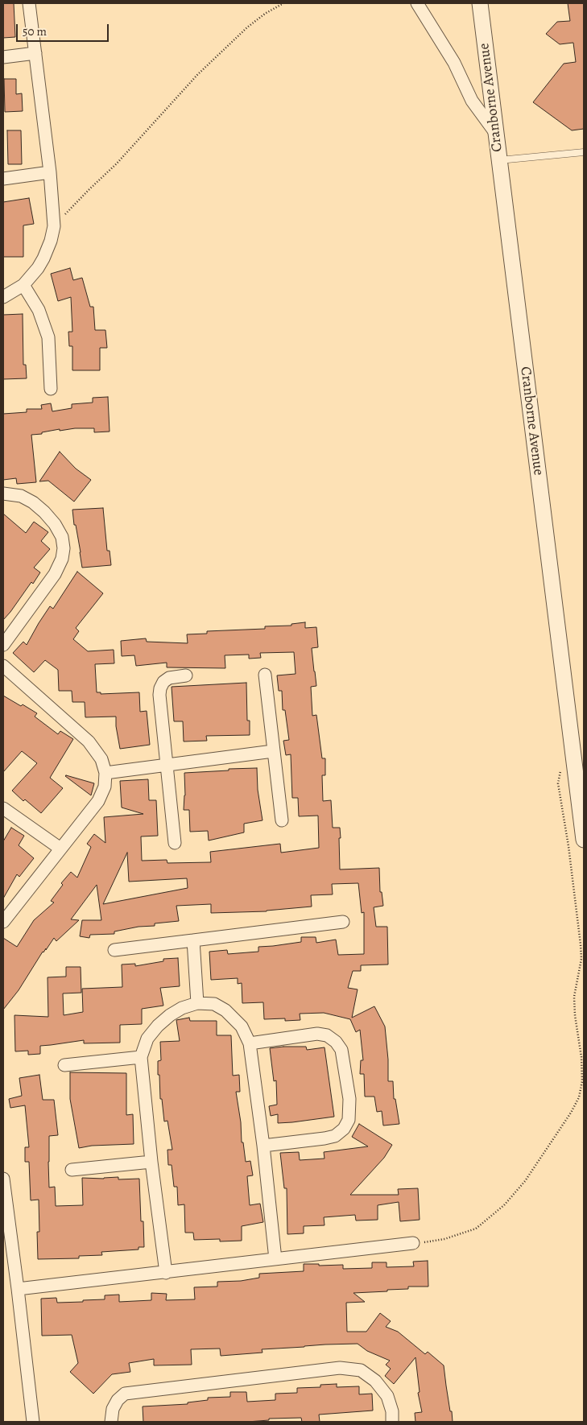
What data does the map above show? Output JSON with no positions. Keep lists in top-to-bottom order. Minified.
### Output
{"streets":{"street":["Cranborne Avenue"]},"scale_bar":"50 m"}
